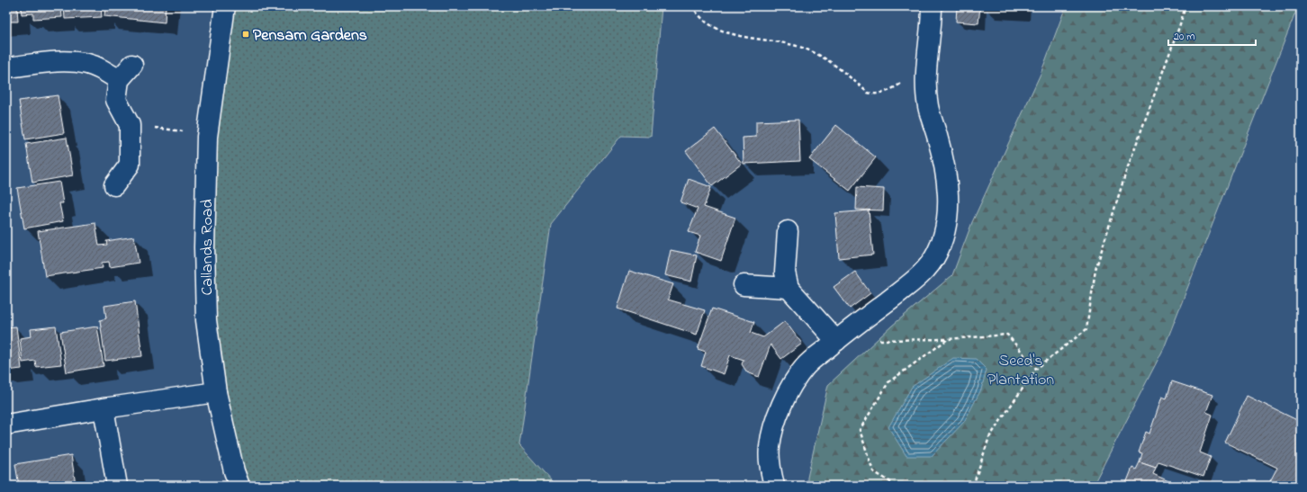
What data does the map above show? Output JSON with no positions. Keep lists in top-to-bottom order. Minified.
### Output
{"streets":{"street":["Callands Road"]},"parks":["Seed's Plantation"],"places":{"transit":["Pensarn Gardens"]},"scale_bar":"20 m"}
